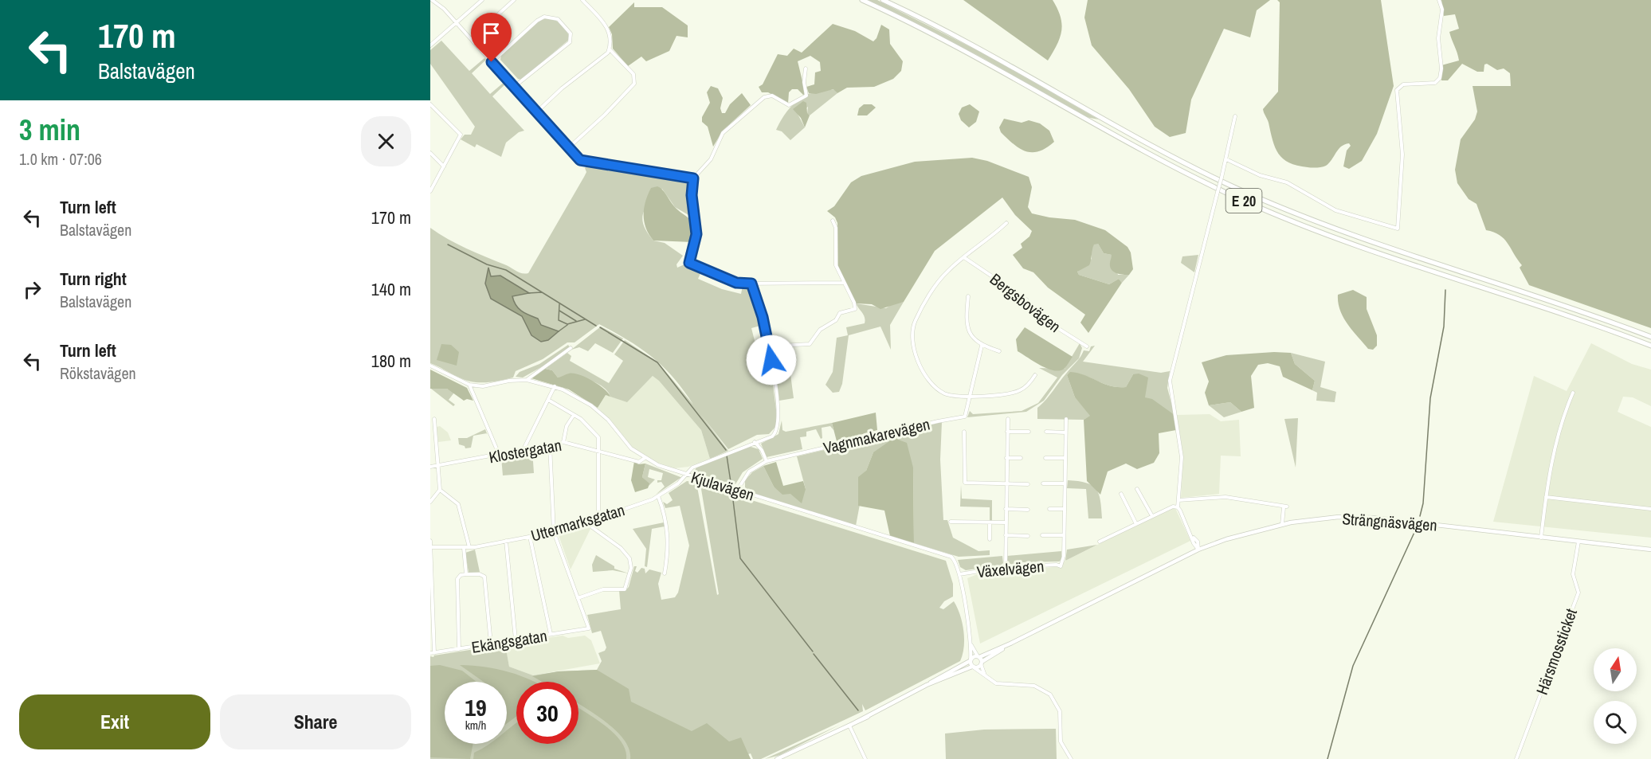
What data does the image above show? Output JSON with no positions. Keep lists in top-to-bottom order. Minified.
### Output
{"streets":{"highway":["E 20"],"main road":["Strängnäsvägen"],"street":["Bergsbovägen","Vagnmakarevägen","Klostergatan","Kjulavägen","Uttermarksgatan","Växelvägen","Ekängsgatan","Härsmossticket"]},"crossings":[["Vagnmakarevägen","Kjulavägen"],["Klostergatan","Kjulavägen"],["Kjulavägen","Strängnäsvägen"],["Kjulavägen","Uttermarksgatan"],["Kjulavägen","Växelvägen"],["Strängnäsvägen","Härsmossticket"]],"north":"top","page":{"turn":["170 m","Balstavägen"],"heading":["3 min","1.0 km · 07:06"],"list":[{"name":"Turn left","note":"Balstavägen","value":"170 m"},{"name":"Turn right","note":"Balstavägen","value":"140 m"},{"name":"Turn left","note":"Rökstavägen","value":"180 m"}],"speed":"19 km/h","limit":"30","buttons":["Exit","Share"]}}
